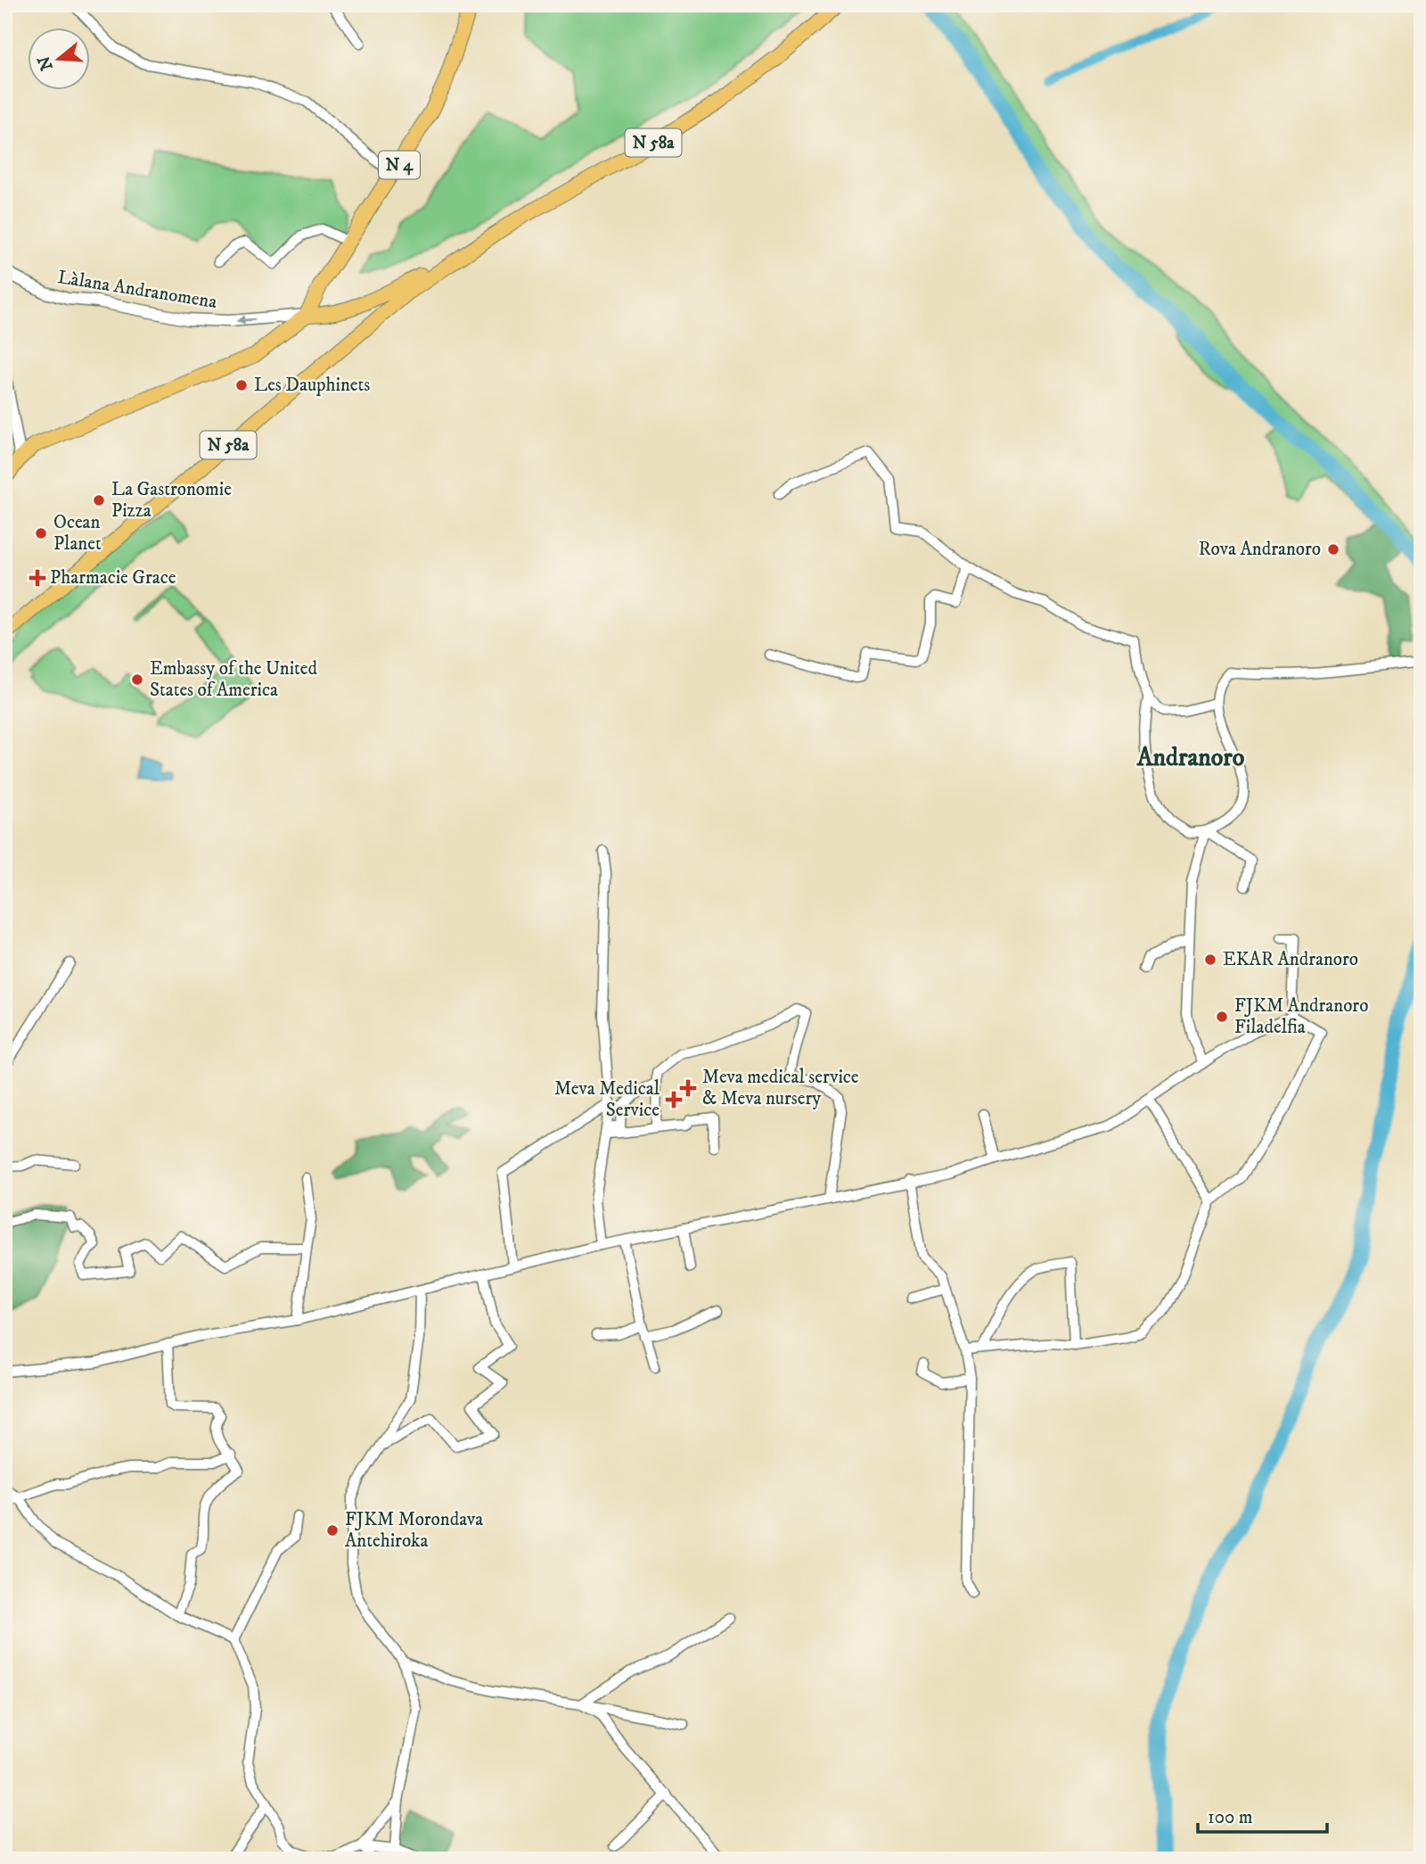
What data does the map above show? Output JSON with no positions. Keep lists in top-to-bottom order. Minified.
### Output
{"streets":{"main road":["N 58a","N 4"],"street":["Làlana Andranomena"]},"crossings":[["N 4","Làlana Andranomena"]],"one_way":["Làlana Andranomena"],"districts":["Andranoro"],"places":{"other":["Les Dauphinets","La Gastronomie Pizza","Ocean Planet","Rova Andranoro","Embassy of the United States of America","EKAR Andranoro","FJKM Andranoro Filadelfia","FJKM Morondava Antehiroka"],"health":["Pharmacie Grace","Meva medical service & Meva nursery","Meva Medical Service"]},"scale_bar":"100 m","north":"left"}
